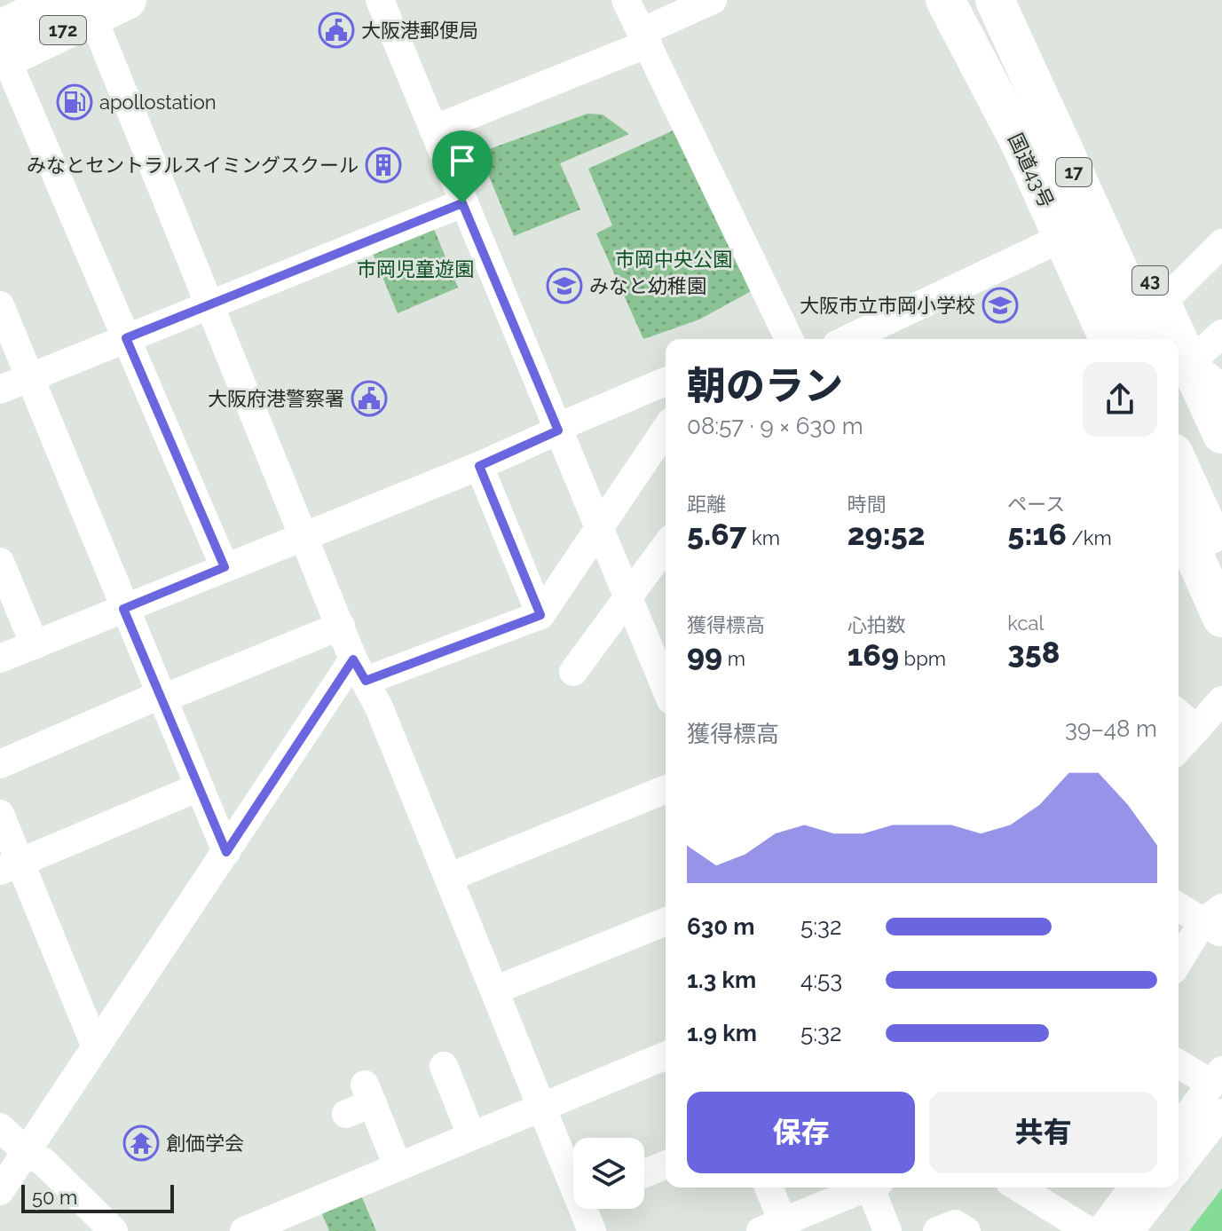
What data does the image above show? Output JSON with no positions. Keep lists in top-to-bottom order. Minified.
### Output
{"streets":{"highway":["172","国道43号","17","43"]},"parks":["市岡中央公園","市岡児童遊園"],"places":{"public building":["大阪港郵便局","大阪府港警察署"],"fuel station":["apollostation"],"building":["みなとセントラルスイミングスクール"],"school or university":["みなと幼稚園","大阪市立市岡小学校"],"temple":["創価学会"]},"scale_bar":"50 m","page":{"heading":["朝のラン","08:57 · 9 × 630 m"],"stats":[["距離","5.67 km"],["時間","29:52"],["ペース","5:16 /km"],["獲得標高","99 m"],["心拍数","169 bpm"],["kcal","358"]],"chart":["獲得標高","39–48 m"],"list":[{"name":"630 m","note":"5:32"},{"name":"1.3 km","note":"4:53"},{"name":"1.9 km","note":"5:32"}],"buttons":["保存","共有"],"scale":"50 m"}}
